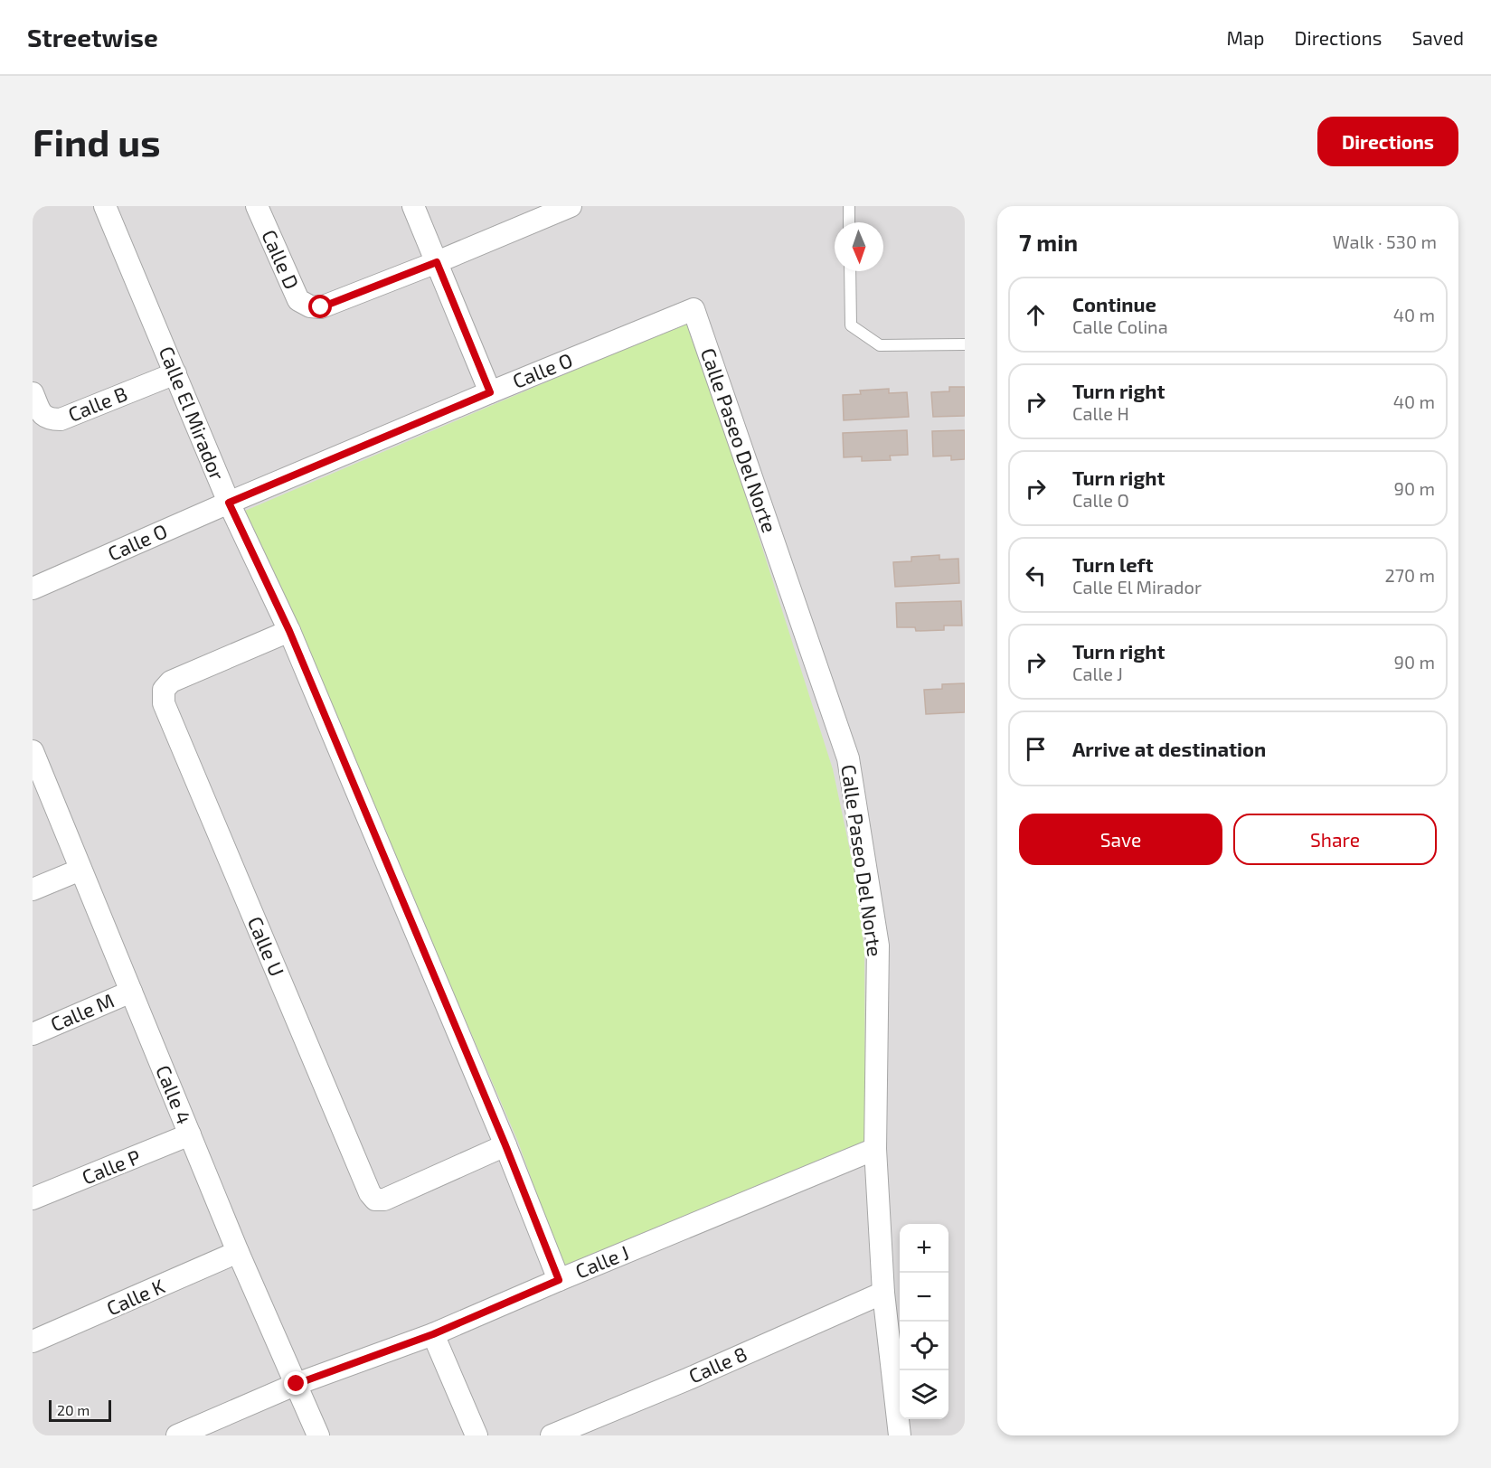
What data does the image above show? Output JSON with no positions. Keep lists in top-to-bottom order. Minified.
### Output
{"streets":{"street":["Calle D","Calle O","Calle B","Calle El Mirador","Calle Paseo Del Norte","Calle U","Calle M","Calle 4","Calle P","Calle J","Calle K","Calle 8"]},"crossings":[["Calle O","Calle El Mirador"],["Calle O","Calle Paseo Del Norte"],["Calle B","Calle El Mirador"],["Calle El Mirador","Calle U"],["Calle El Mirador","Calle J"],["Calle Paseo Del Norte","Calle J"],["Calle Paseo Del Norte","Calle 8"],["Calle M","Calle 4"],["Calle 4","Calle P"],["Calle 4","Calle J"],["Calle 4","Calle K"]],"scale_bar":"20 m","north":"bottom","page":{"header":"Streetwise","nav":["Map","Directions","Saved"],"buttons":["Directions",["Save","Share"]],"title":"Find us","heading":["7 min","Walk · 530 m"],"list":[["Continue","Calle Colina","40 m"],["Turn right","Calle H","40 m"],["Turn right","Calle O","90 m"],["Turn left","Calle El Mirador","270 m"],["Turn right","Calle J","90 m"],"Arrive at destination"],"map_buttons":["+","−"],"scale":"20 m"}}
